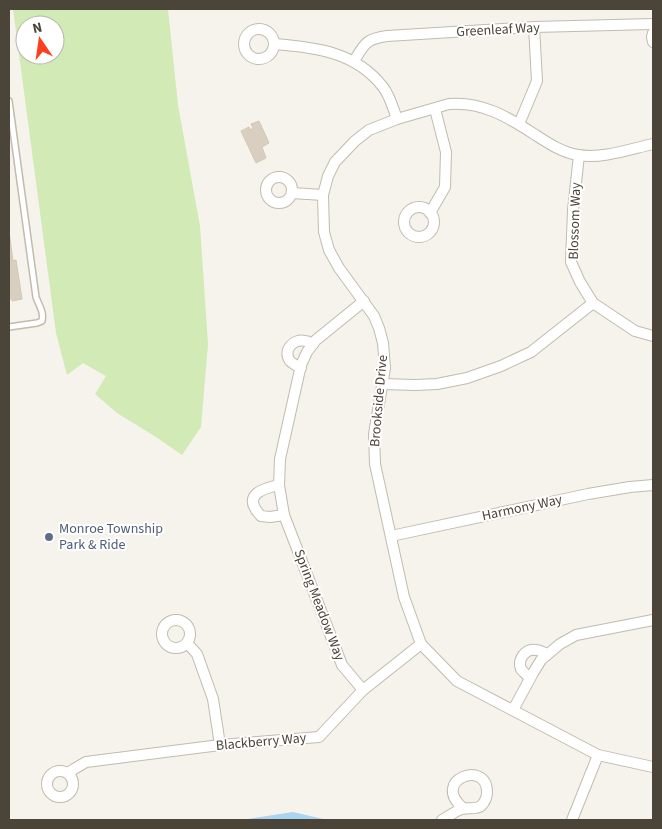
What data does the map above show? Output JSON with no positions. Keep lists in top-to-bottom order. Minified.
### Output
{"streets":{"street":["Greenleaf Way","Blossom Way","Brookside Drive","Harmony Way","Spring Meadow Way","Blackberry Way"]},"crossings":[["Blossom Way","Brookside Drive"],["Brookside Drive","Harmony Way"],["Brookside Drive","Spring Meadow Way"],["Brookside Drive","Blackberry Way"],["Spring Meadow Way","Blackberry Way"]],"places":["Monroe Township Park & Ride"],"north":"top"}
